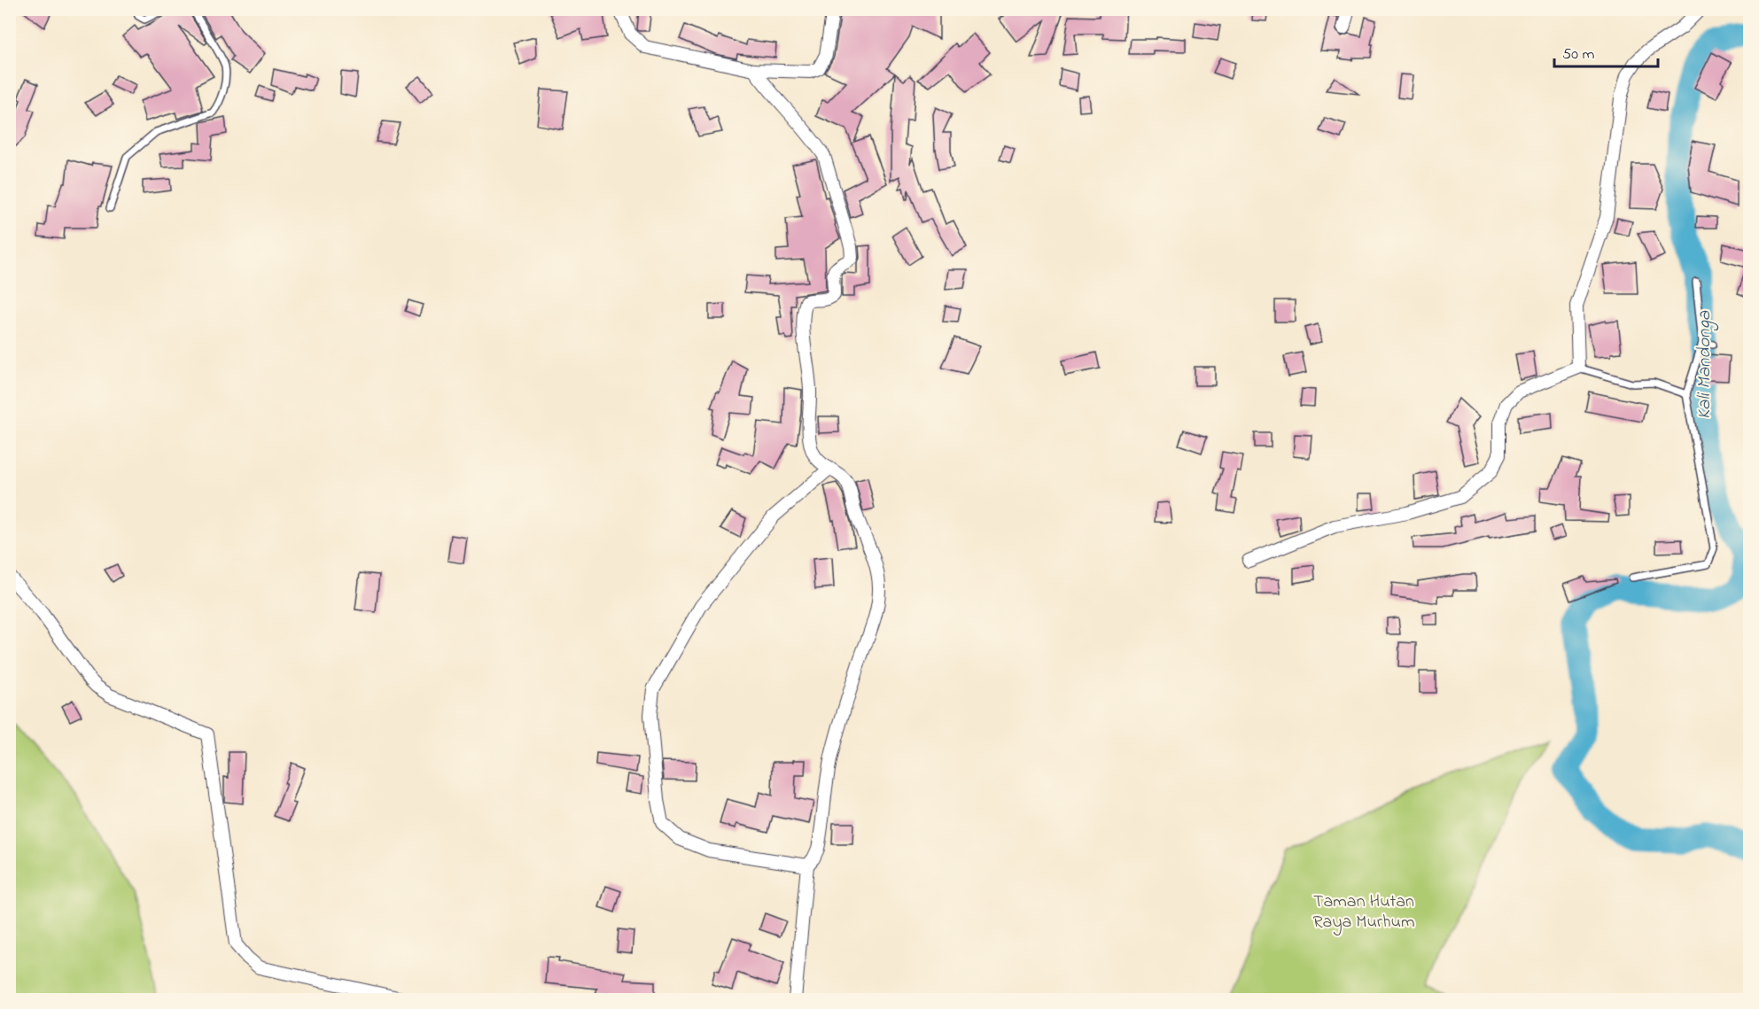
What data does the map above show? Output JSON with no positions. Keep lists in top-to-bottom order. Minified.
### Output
{"water":["Kali Mandonga"],"parks":["Taman Hutan Raya Murhum"],"scale_bar":"50 m"}
